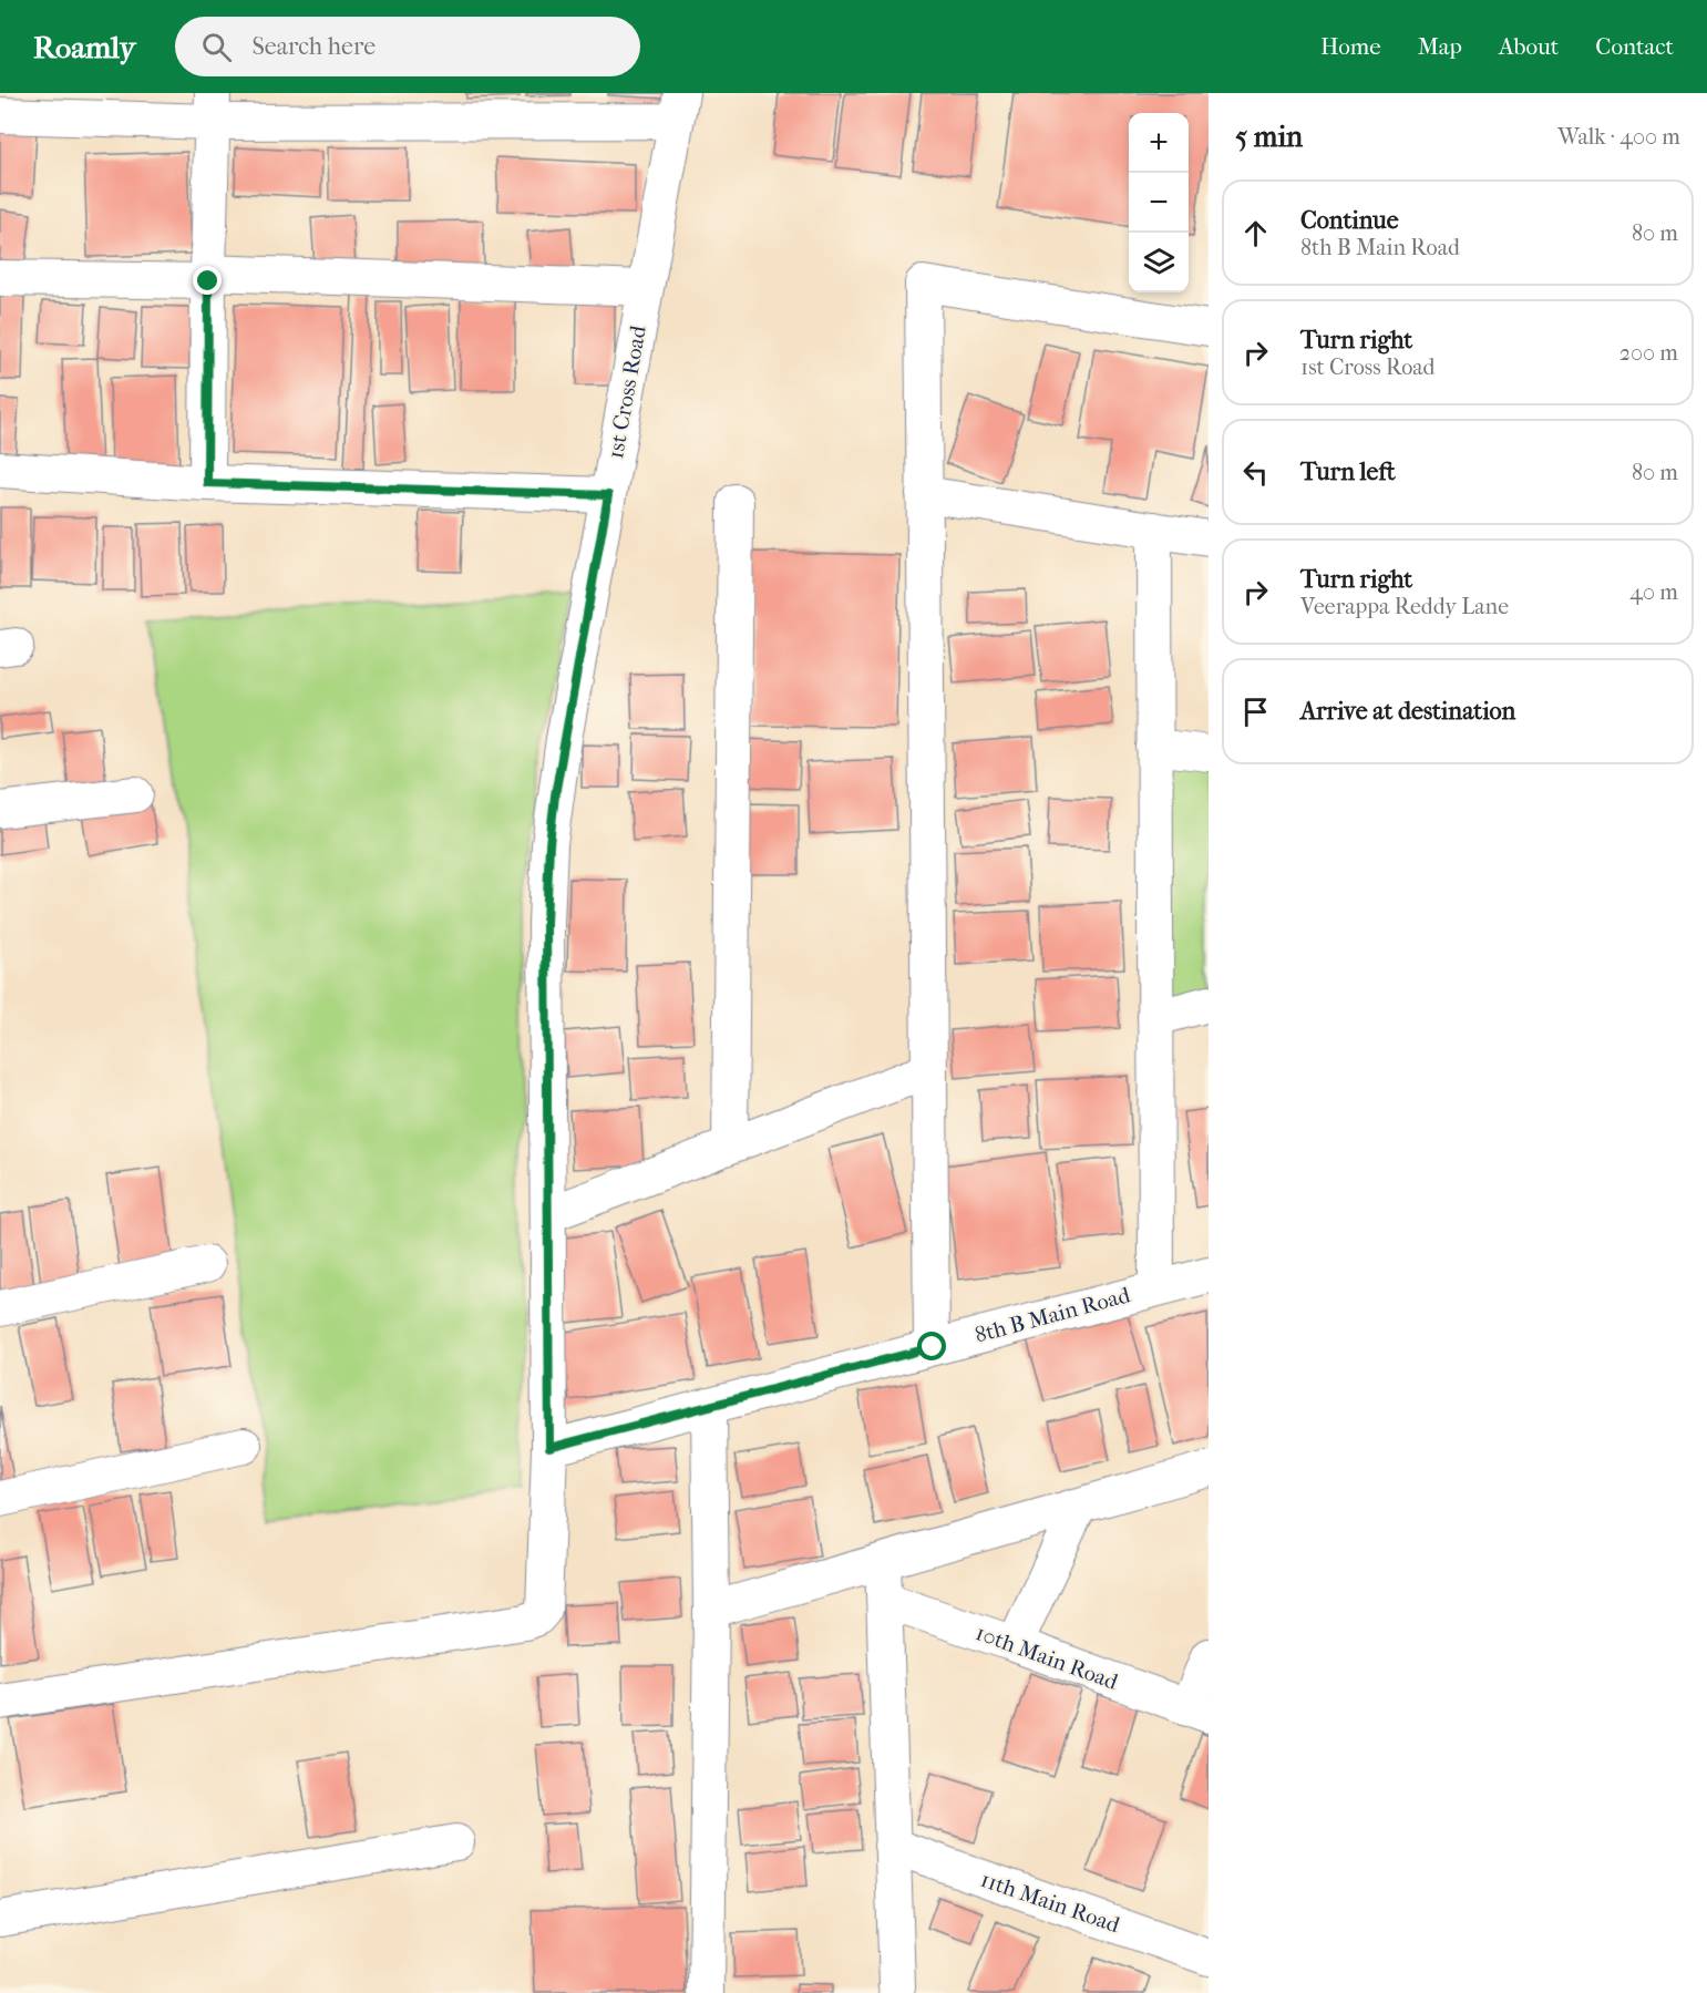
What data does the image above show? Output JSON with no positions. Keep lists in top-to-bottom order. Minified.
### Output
{"streets":{"street":["1st Cross Road","8th B Main Road","10th Main Road","11th Main Road"]},"crossings":[["1st Cross Road","8th B Main Road"]],"page":{"header":"Roamly","search":"Search here","nav":["Home","Map","About","Contact"],"heading":["5 min","Walk · 400 m"],"map_buttons":["+","−"],"list":[["Continue","8th B Main Road","80 m"],["Turn right","1st Cross Road","200 m"],["Turn left","80 m"],["Turn right","Veerappa Reddy Lane","40 m"],"Arrive at destination"]}}
